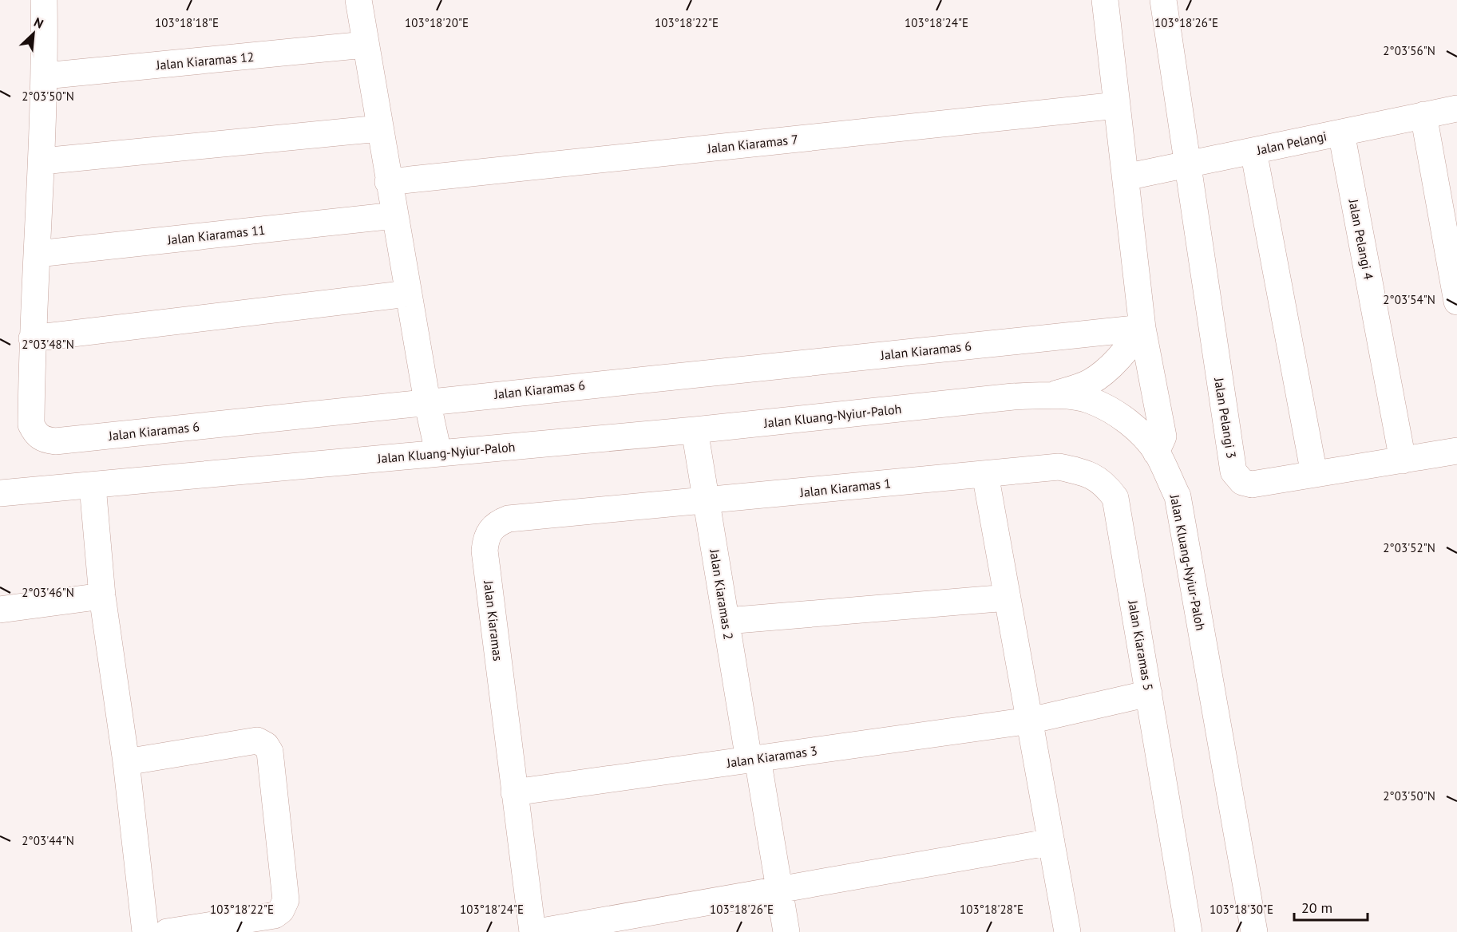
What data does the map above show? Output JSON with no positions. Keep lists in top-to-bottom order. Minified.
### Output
{"streets":{"street":["Jalan Kiaramas 12","Jalan Pelangi","Jalan Kiaramas 7","Jalan Kiaramas 11","Jalan Pelangi 4","Jalan Kiaramas 6","Jalan Kluang-Nyiur-Paloh","Jalan Pelangi 3","Jalan Kiaramas 1","Jalan Kiaramas 2","Jalan Kiaramas","Jalan Kiaramas 5","Jalan Kiaramas 3"]},"crossings":[["Jalan Kiaramas 12","Jalan Kiaramas 6"],["Jalan Pelangi","Jalan Pelangi 4"],["Jalan Pelangi","Jalan Pelangi 3"],["Jalan Kiaramas 11","Jalan Kiaramas 6"],["Jalan Pelangi 4","Jalan Pelangi 3"],["Jalan Kluang-Nyiur-Paloh","Jalan Kiaramas 2"],["Jalan Kiaramas 1","Jalan Kiaramas 2"],["Jalan Kiaramas 1","Jalan Kiaramas"],["Jalan Kiaramas 1","Jalan Kiaramas 5"],["Jalan Kiaramas 2","Jalan Kiaramas"],["Jalan Kiaramas 2","Jalan Kiaramas 3"],["Jalan Kiaramas","Jalan Kiaramas 3"],["Jalan Kiaramas 5","Jalan Kiaramas 3"]],"scale_bar":"20 m","north":"top right","coordinates":["103°18'18\"E","103°18'20\"E","103°18'22\"E","103°18'24\"E","103°18'26\"E","2°03'56\"N","2°03'50\"N","2°03'54\"N","2°03'48\"N","2°03'52\"N","2°03'46\"N","2°03'44\"N","103°18'28\"E","103°18'30\"E"]}
